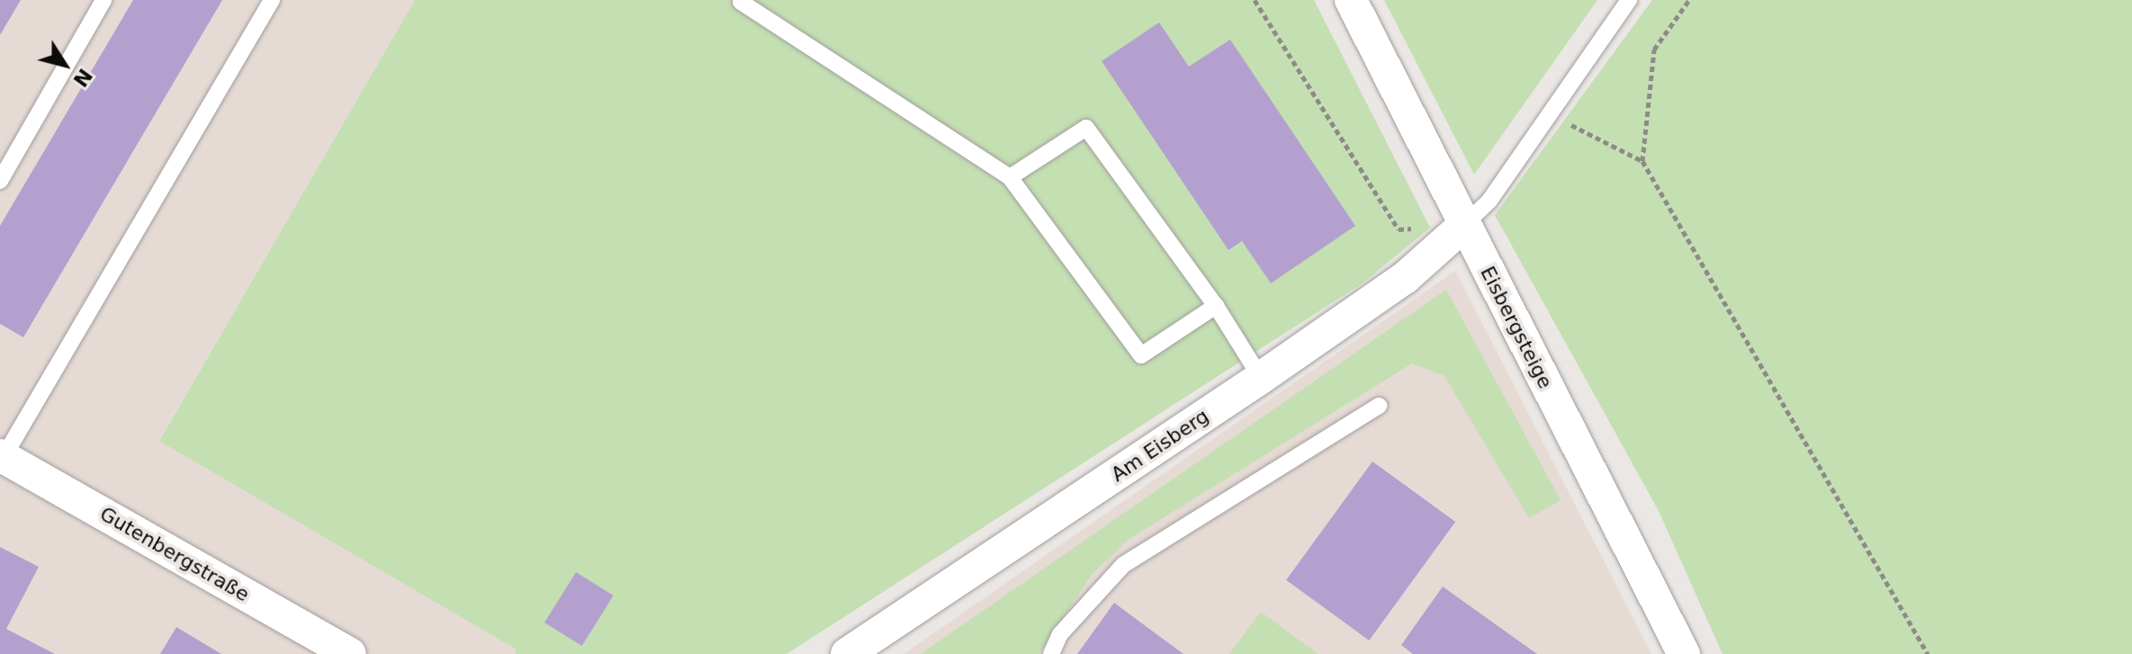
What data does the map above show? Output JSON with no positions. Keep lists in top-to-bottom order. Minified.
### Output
{"streets":{"street":["Eisbergsteige","Am Eisberg","Gutenbergstraße"]},"crossings":[["Eisbergsteige","Am Eisberg"]],"north":"bottom right"}
